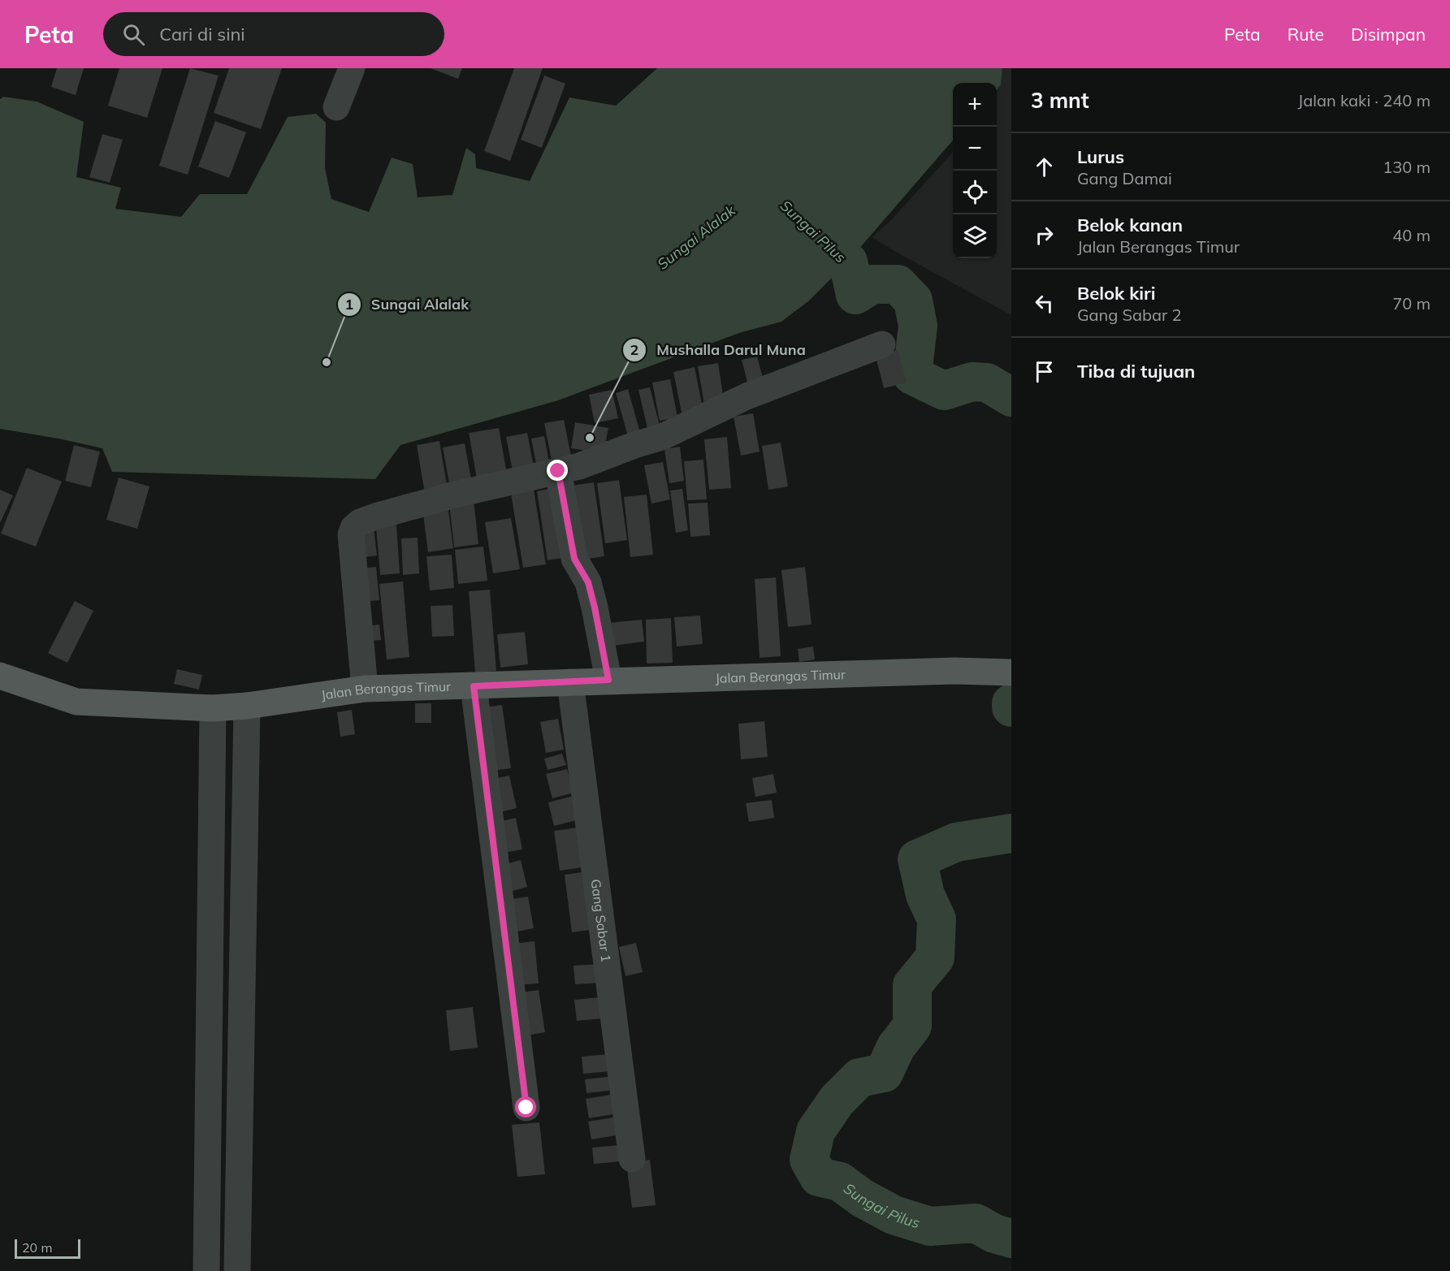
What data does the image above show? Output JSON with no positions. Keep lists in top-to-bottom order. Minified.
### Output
{"streets":{"main road":["Jalan Berangas Timur"],"street":["Gang Sabar 1"]},"crossings":[["Jalan Berangas Timur","Gang Sabar 1"]],"water":["Sungai Pilus","Sungai Alalak"],"places":["Sungai Alalak","Mushalla Darul Muna"],"scale_bar":"20 m","page":{"header":"Peta","search":"Cari di sini","nav":["Peta","Rute","Disimpan"],"heading":["3 mnt","Jalan kaki · 240 m"],"map_buttons":["+","−"],"list":[["Lurus","Gang Damai","130 m"],["Belok kanan","Jalan Berangas Timur","40 m"],["Belok kiri","Gang Sabar 2","70 m"],"Tiba di tujuan"],"scale":"20 m"}}
